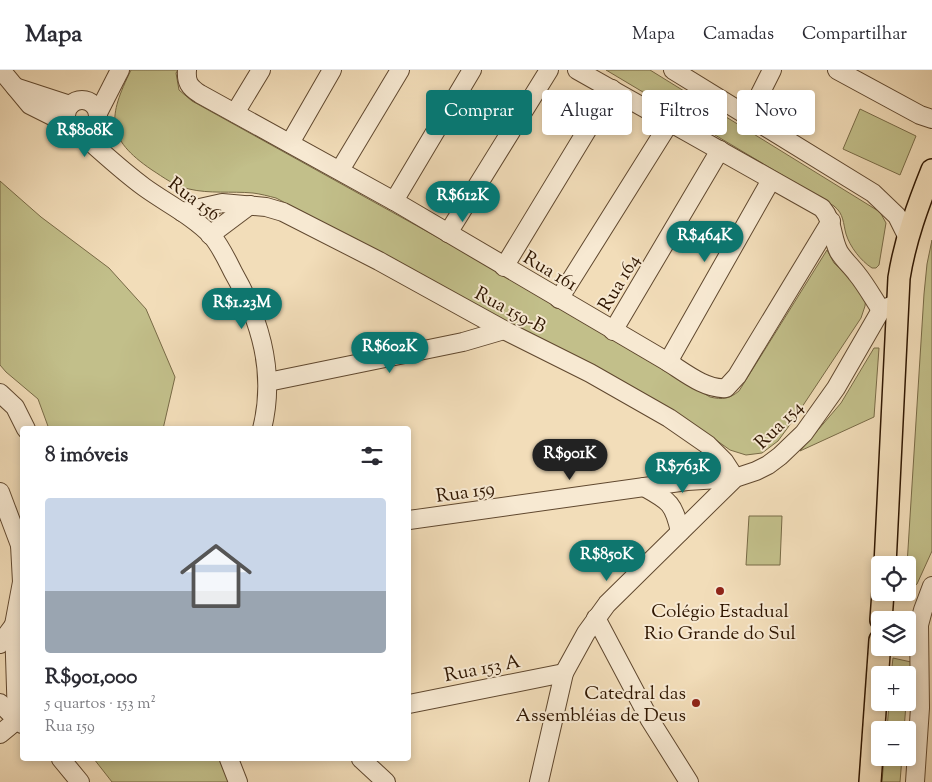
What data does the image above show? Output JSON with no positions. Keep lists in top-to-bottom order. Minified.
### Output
{"streets":{"street":["Rua 156","Rua 161","Rua 164","Rua 159-B","Rua 154","Rua 159","Rua 153 A"]},"crossings":[["Rua 156","Rua 159-B"],["Rua 161","Rua 164"],["Rua 159-B","Rua 154"],["Rua 159-B","Rua 159"],["Rua 154","Rua 159"],["Rua 154","Rua 153 A"]],"places":["Colégio Estadual Rio Grande do Sul","Catedral das Assembléias de Deus"],"page":{"header":"Mapa","nav":["Mapa","Camadas","Compartilhar"],"chip":["Comprar","Alugar","Filtros","Novo"],"price":["R$808K","R$612K","R$464K","R$1.23M","R$602K","R$901K","R$763K","R$850K"],"heading":"8 imóveis","list":[{"name":"R$901,000","note":"5 quartos · 153 m² · Rua 159"}],"map_buttons":["+","−"]}}
